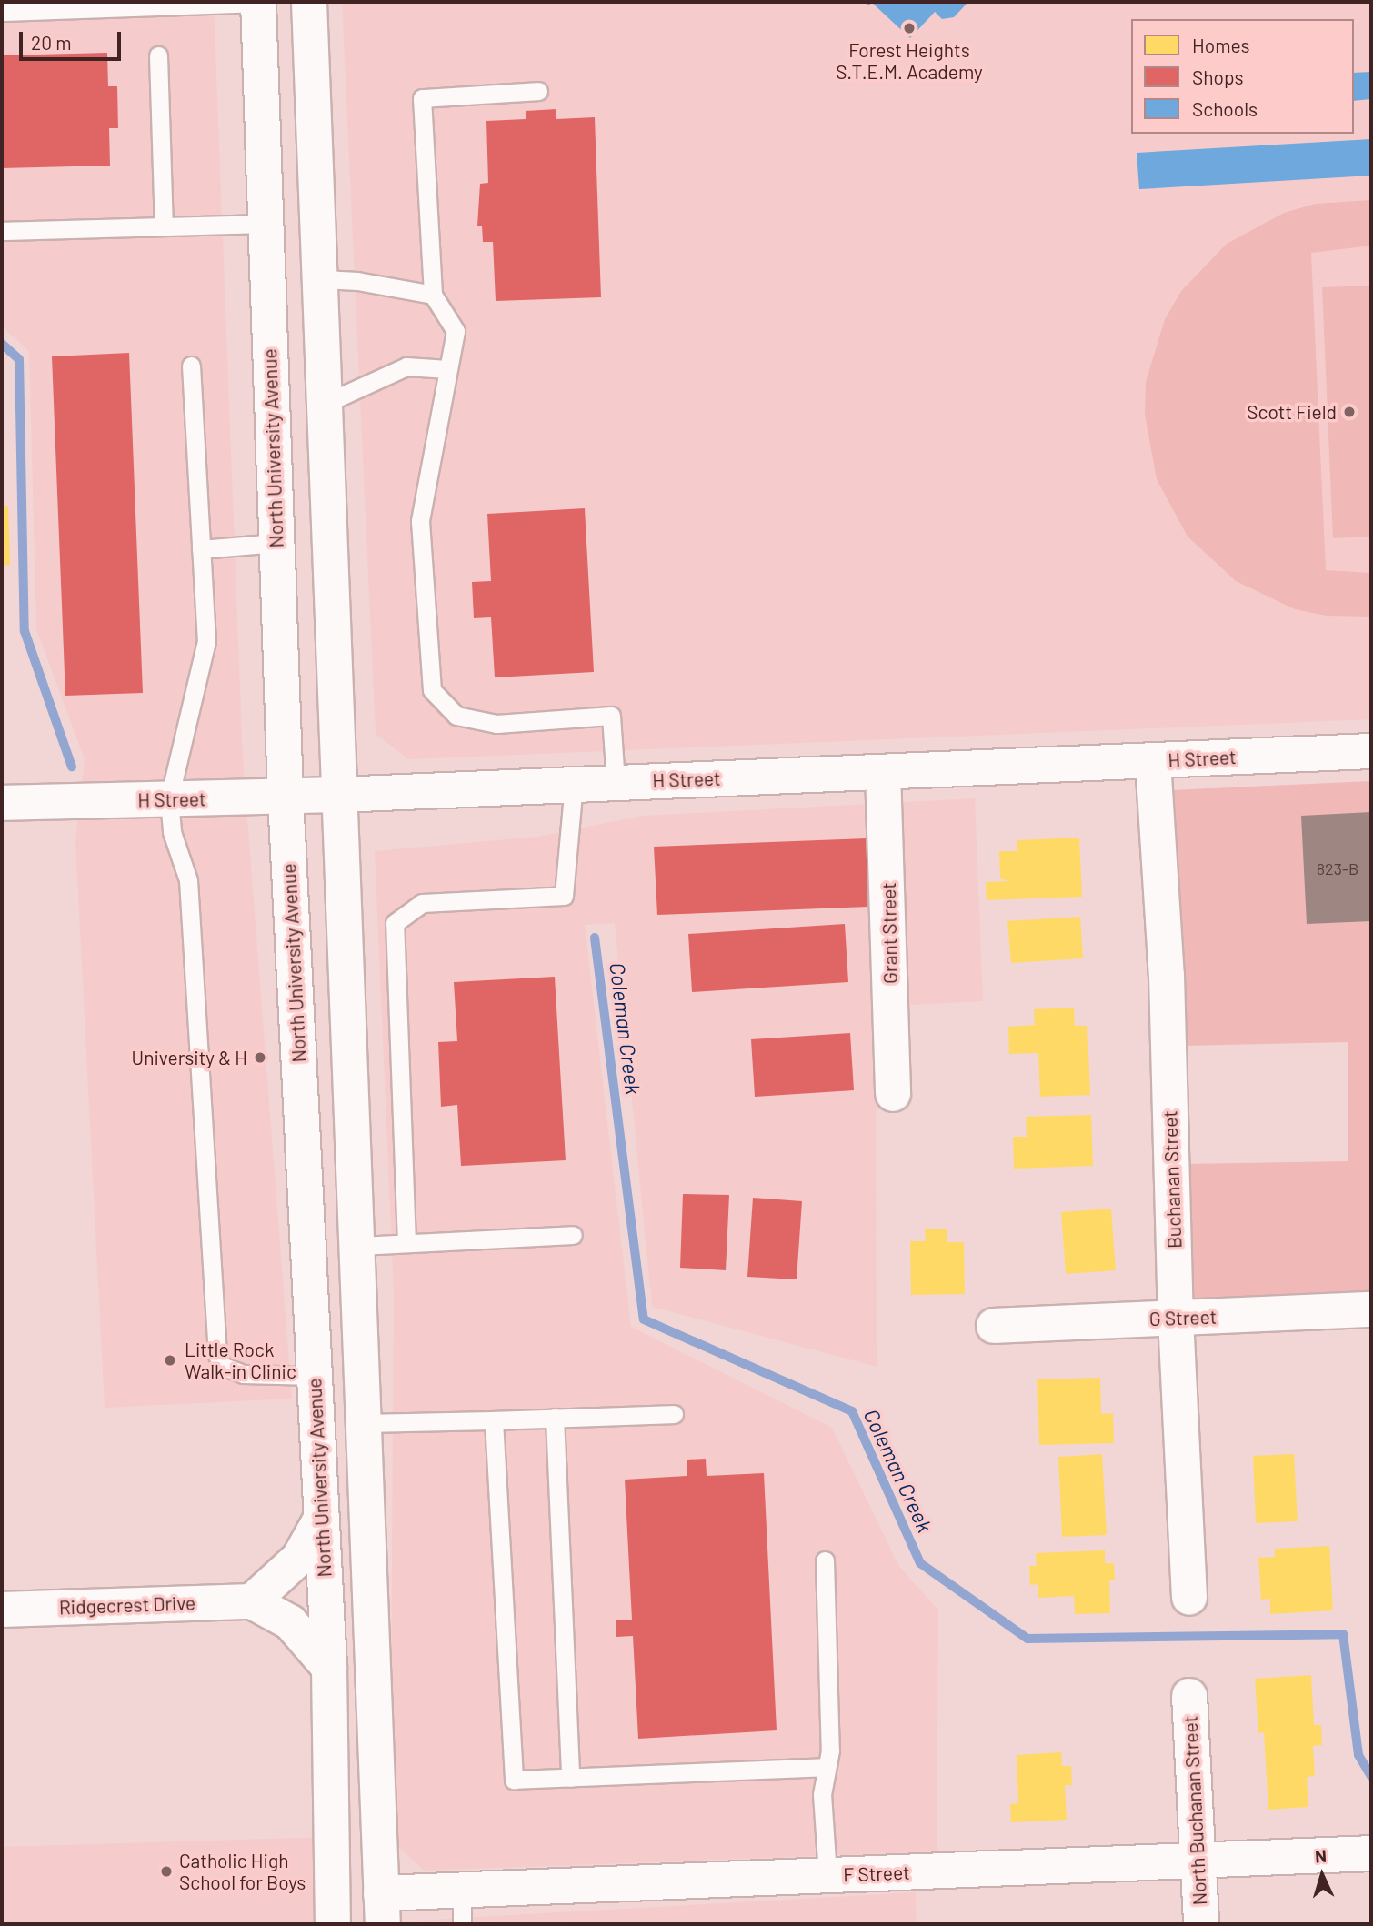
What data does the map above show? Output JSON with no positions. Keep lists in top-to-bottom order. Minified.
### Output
{"streets":{"street":["North University Avenue","H Street","Grant Street","Buchanan Street","G Street","Ridgecrest Drive","North Buchanan Street","F Street"]},"crossings":[["North University Avenue","H Street"],["H Street","Grant Street"],["H Street","Buchanan Street"],["Buchanan Street","G Street"],["North Buchanan Street","F Street"]],"water":["Coleman Creek"],"places":["Forest Heights S.T.E.M. Academy","Scott Field","University & H","Little Rock Walk-in Clinic","Catholic High School for Boys"],"house_numbers":["823-B"],"legend":["Homes","Shops","Schools"],"scale_bar":"20 m","north":"top"}
